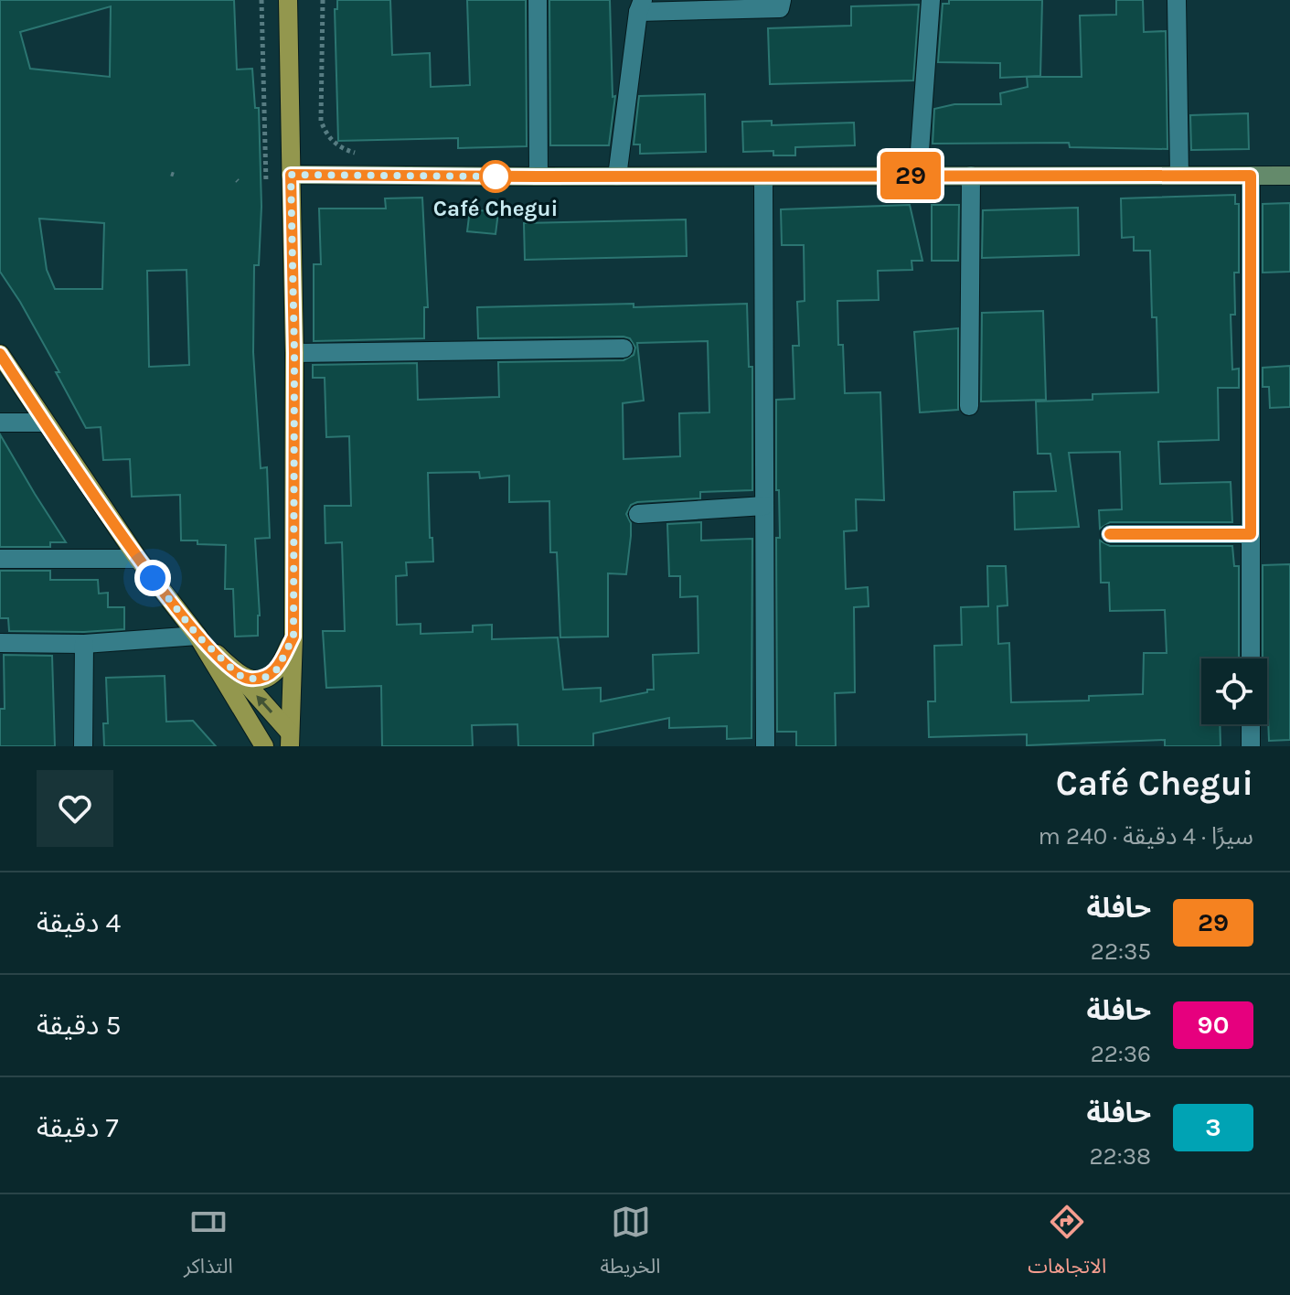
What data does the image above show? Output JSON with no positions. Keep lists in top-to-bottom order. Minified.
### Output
{"places":["Café Chegui"],"lines":["bus line 29"],"page":{"on_map":"29","heading":["Café Chegui","سيرًا · 4 دقيقة · 240 m"],"list":[{"mark":"29","name":"حافلة","note":"22:35","value":"4 دقيقة"},{"mark":"90","name":"حافلة","note":"22:36","value":"5 دقيقة"},{"mark":"3","name":"حافلة","note":"22:38","value":"7 دقيقة"}],"tabs":["الاتجاهات","الخريطة","التذاكر"]}}
